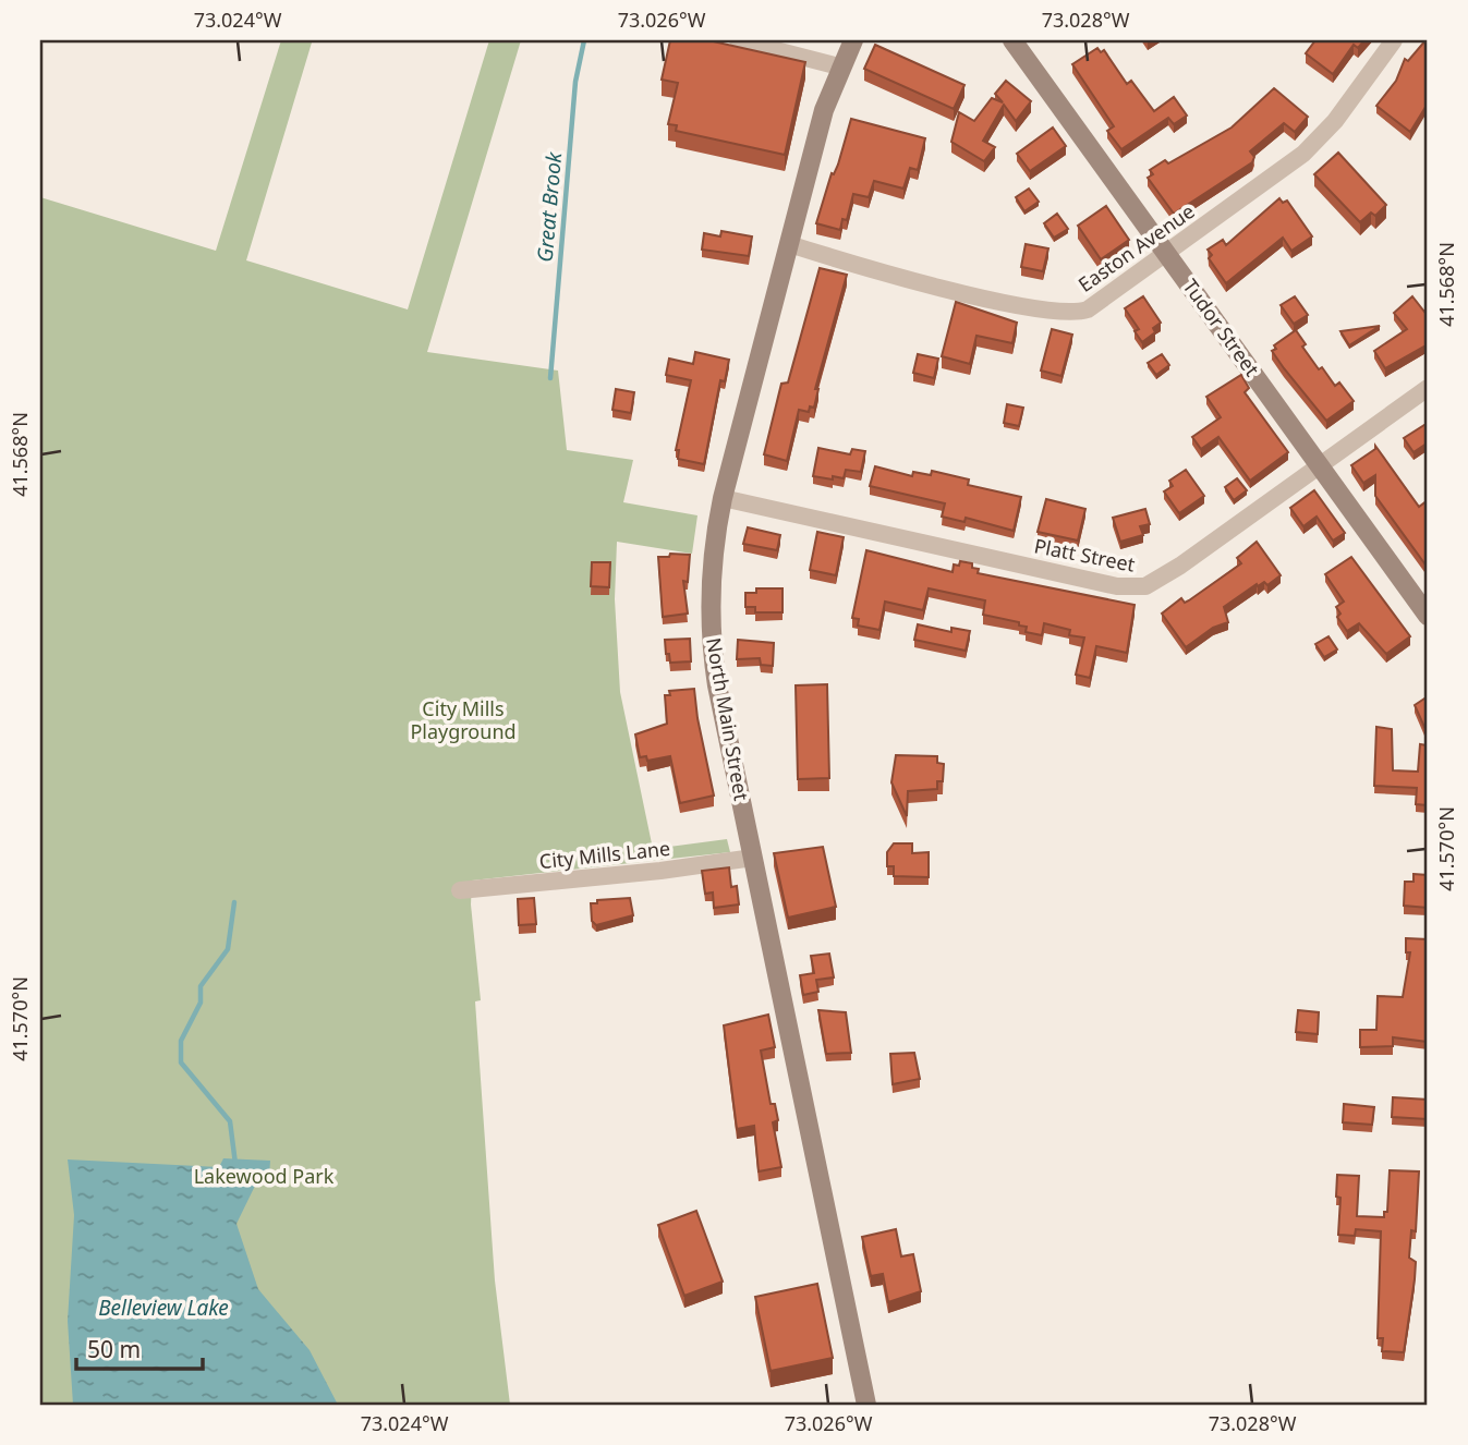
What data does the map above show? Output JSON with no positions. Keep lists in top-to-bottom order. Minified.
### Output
{"streets":{"main road":["Tudor Street","North Main Street"],"street":["Easton Avenue","Platt Street","City Mills Lane"]},"crossings":[["Easton Avenue","Tudor Street"],["Easton Avenue","North Main Street"],["Tudor Street","Platt Street"],["Platt Street","North Main Street"],["North Main Street","City Mills Lane"]],"water":["Great Brook","Belleview Lake"],"parks":["City Mills Playground","Lakewood Park"],"scale_bar":"50 m","coordinates":["73.024°W","73.026°W","73.028°W","41.568°N","41.570°N"]}
